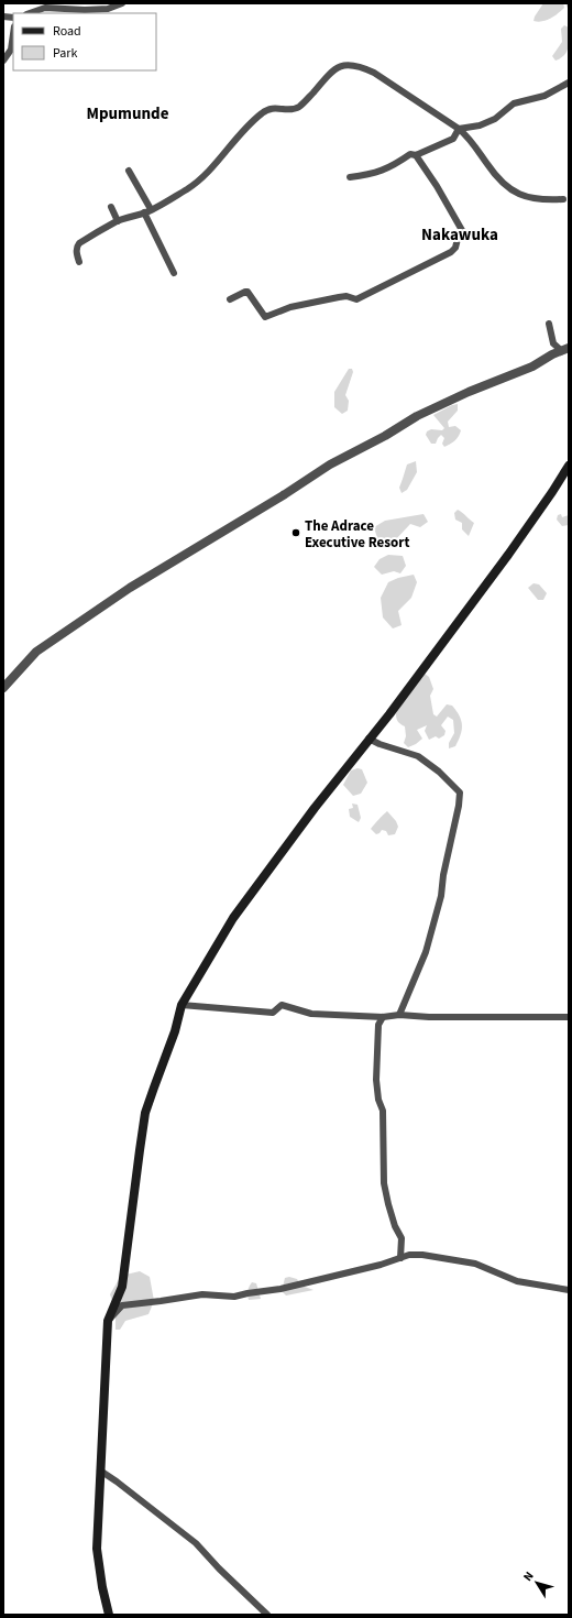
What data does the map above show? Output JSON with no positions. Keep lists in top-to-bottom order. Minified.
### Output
{"districts":["Mpumunde","Nakawuka"],"places":["The Adrace Executive Resort"],"legend":["Road","Park"],"north":"top left"}
